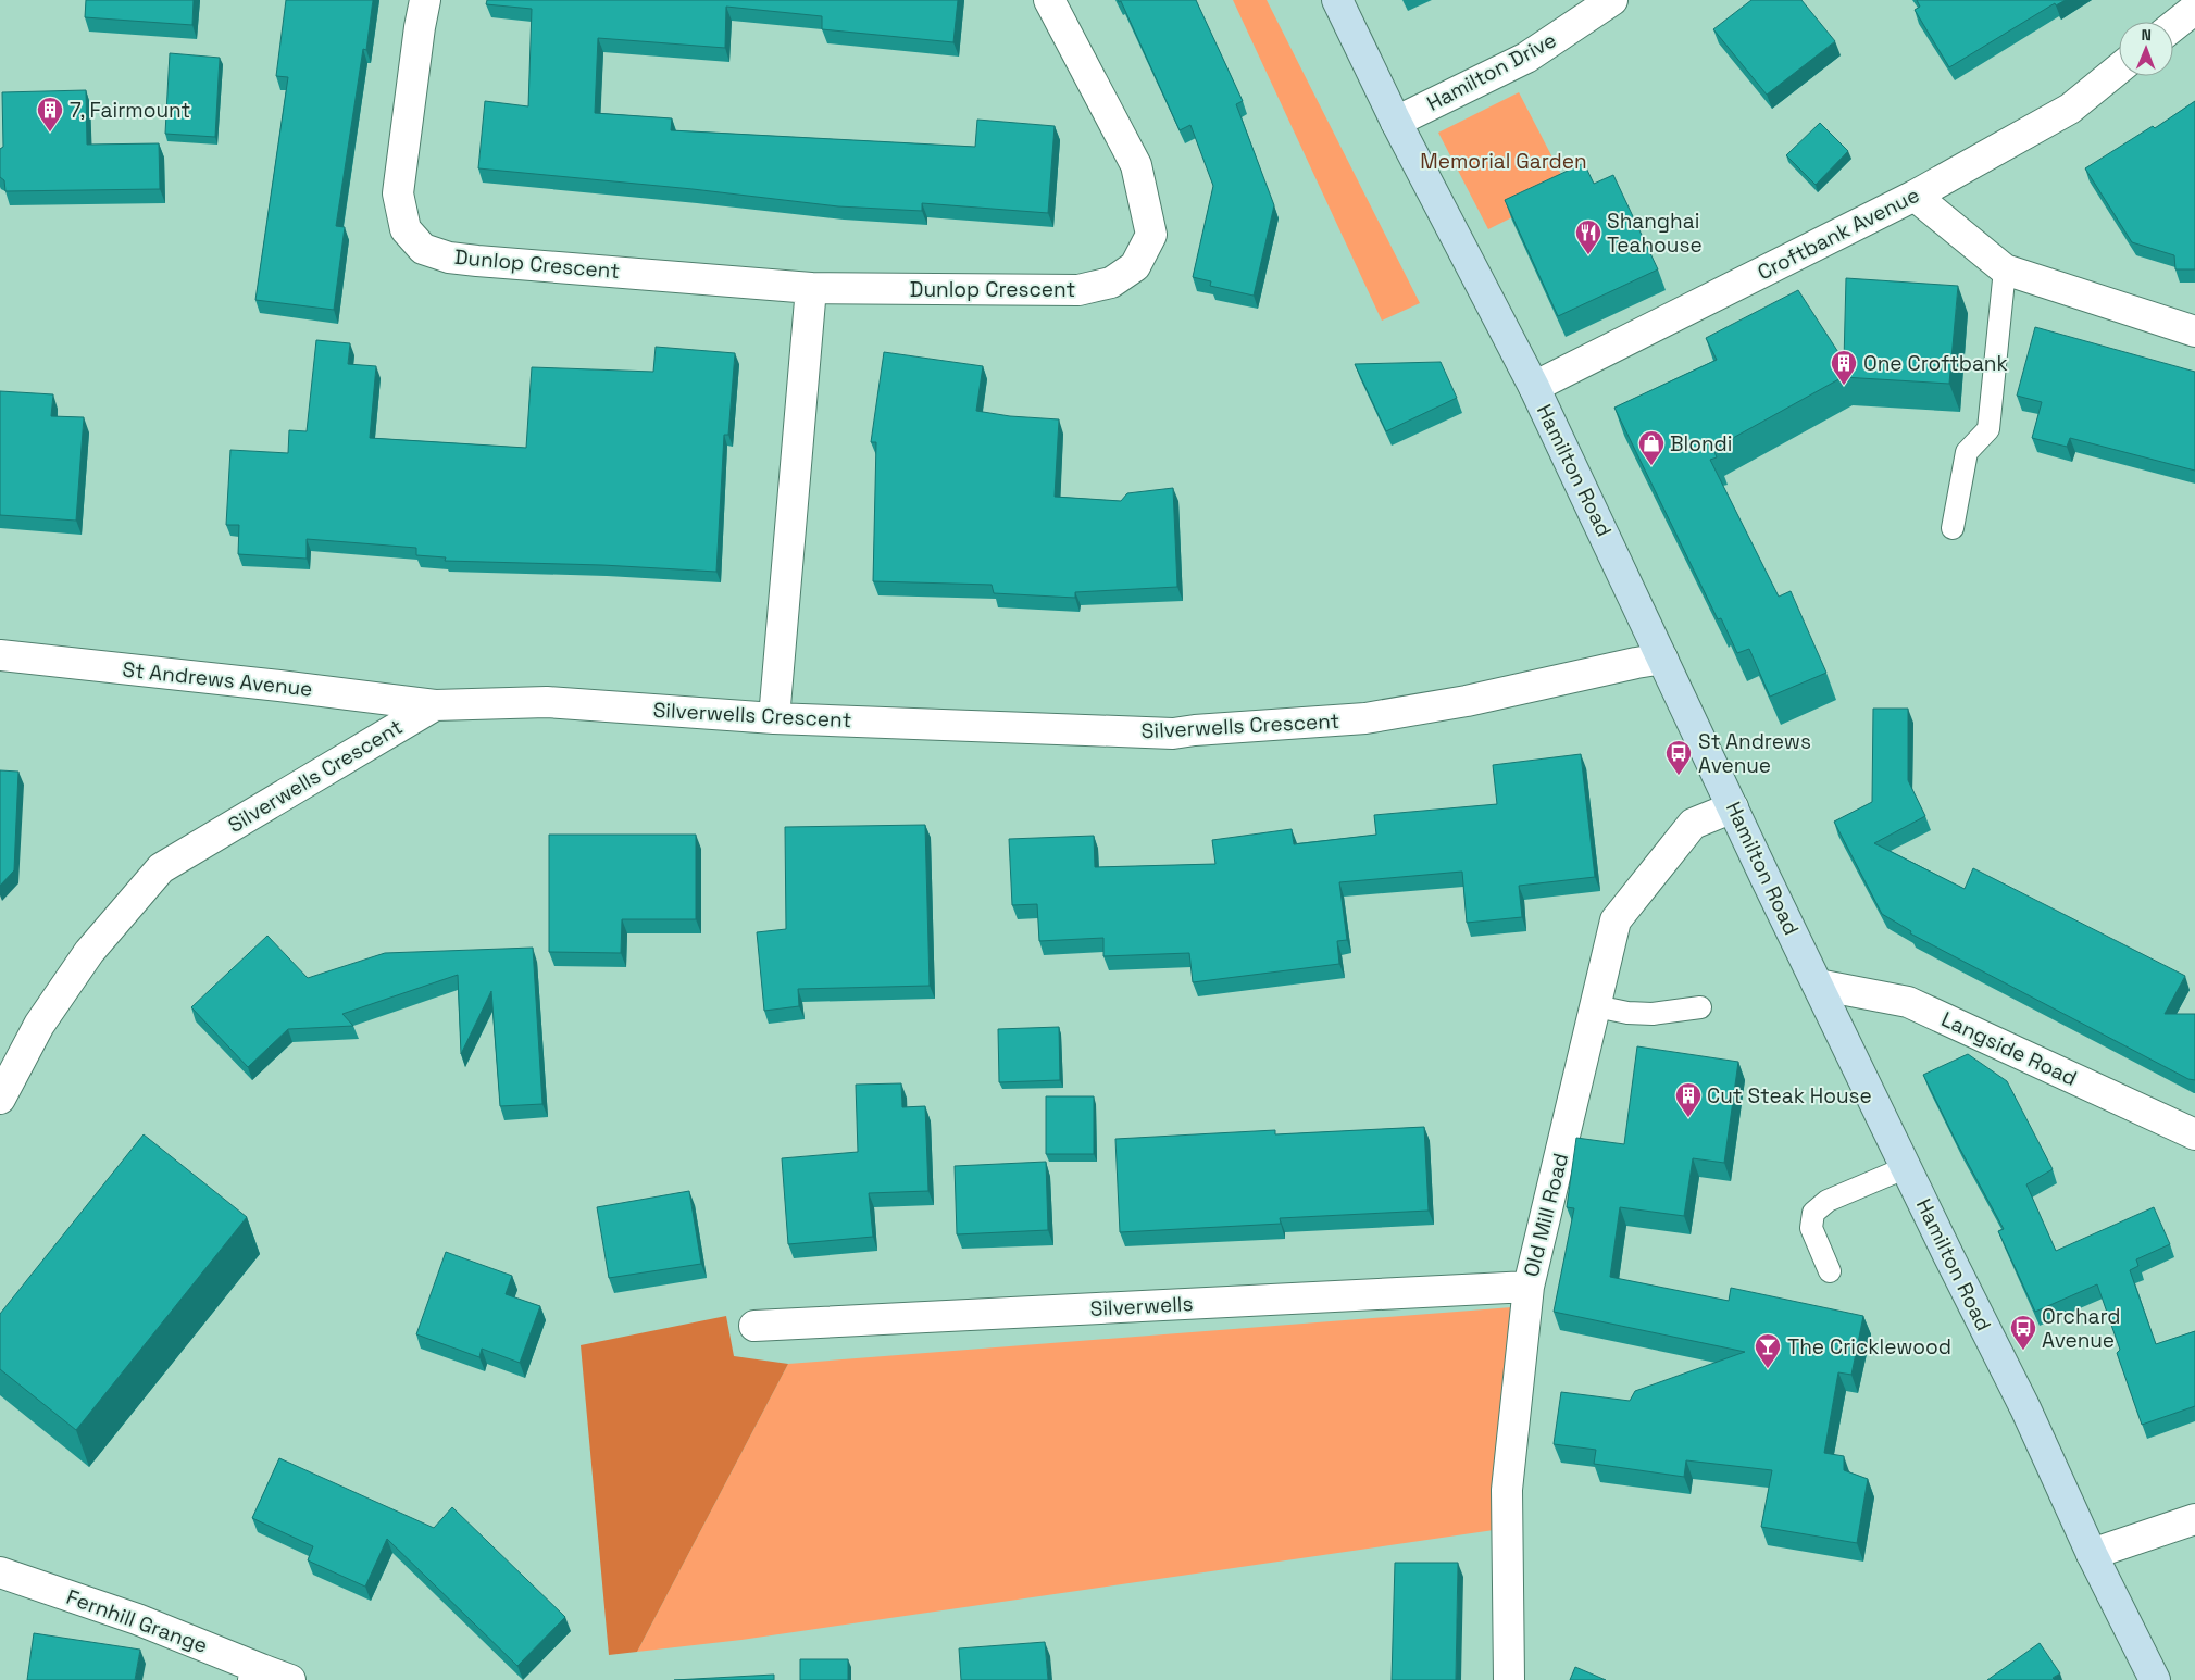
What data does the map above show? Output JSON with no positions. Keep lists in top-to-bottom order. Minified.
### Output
{"streets":{"main road":["Hamilton Road"],"street":["Hamilton Drive","Croftbank Avenue","Dunlop Crescent","St Andrews Avenue","Silverwells Crescent","Langside Road","Old Mill Road","Silverwells","Fernhill Grange"]},"crossings":[["Hamilton Drive","Hamilton Road"],["Croftbank Avenue","Hamilton Road"],["Hamilton Road","Silverwells Crescent"],["Hamilton Road","Langside Road"],["Hamilton Road","Old Mill Road"],["St Andrews Avenue","Silverwells Crescent"],["Old Mill Road","Silverwells"]],"parks":["Memorial Garden"],"places":{"building":["7, Fairmount","One Croftbank","Cut Steak House"],"restaurant":["Shanghai Teahouse"],"shop":["Blondi"],"bus stop":["St Andrews Avenue","Orchard Avenue"],"bar":["The Cricklewood"]},"north":"top"}
